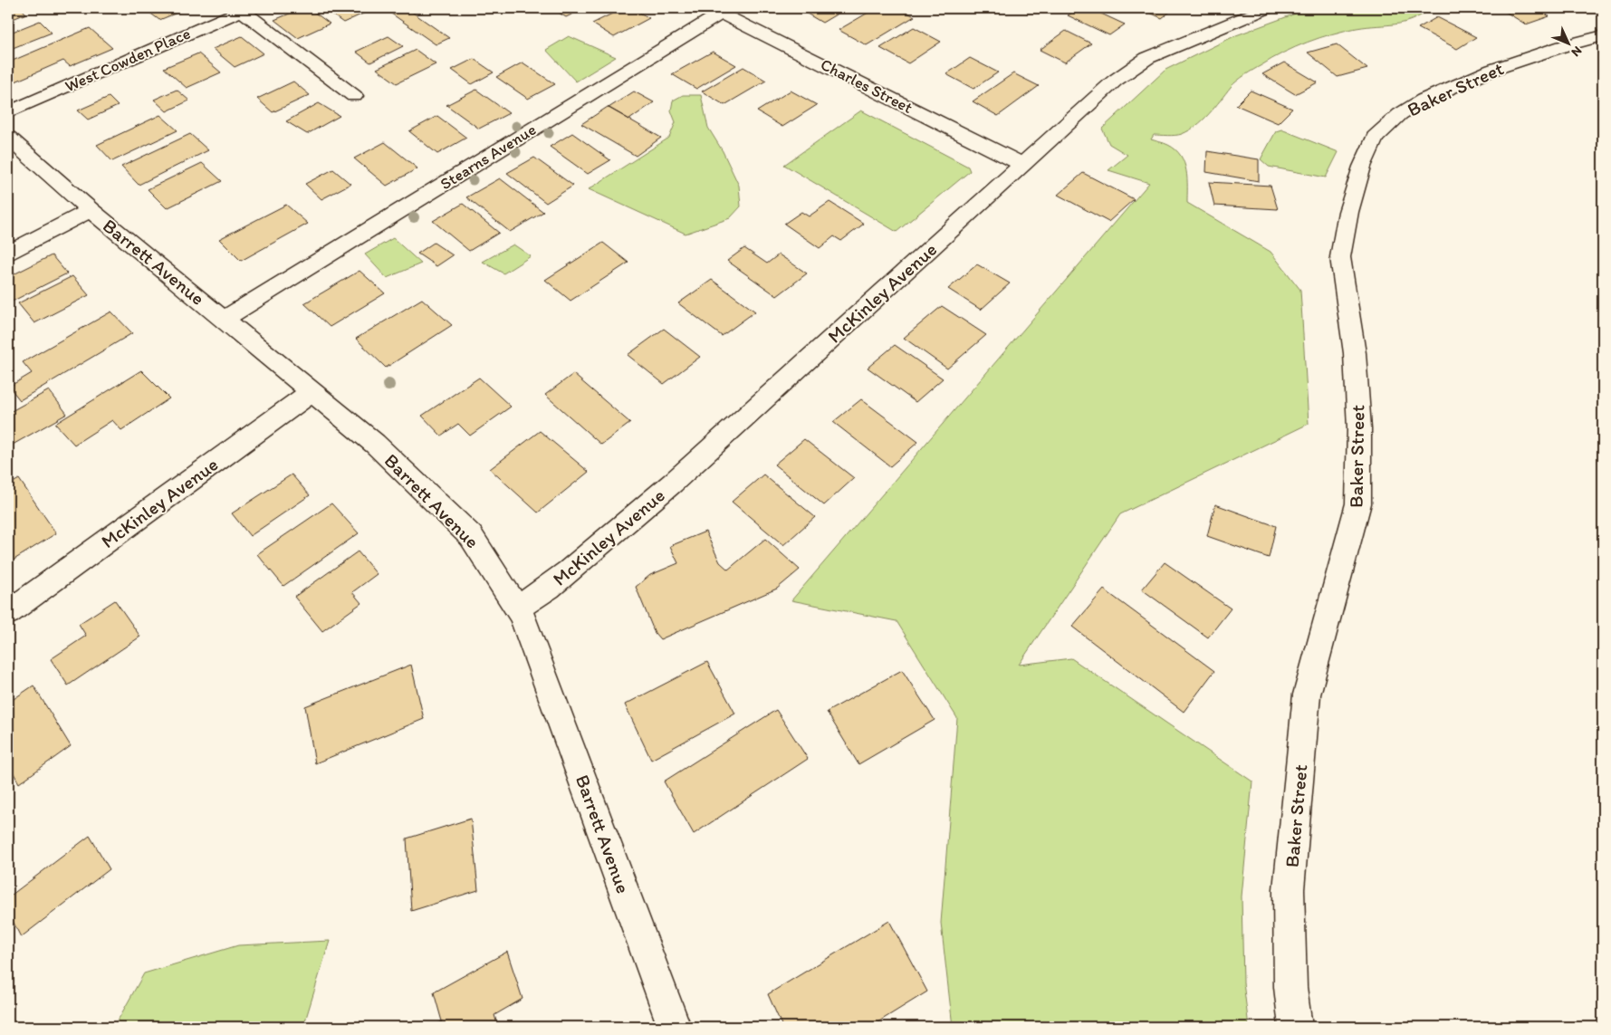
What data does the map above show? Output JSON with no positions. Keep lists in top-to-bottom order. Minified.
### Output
{"streets":{"street":["West Cowden Place","Charles Street","Baker Street","Stearns Avenue","Barrett Avenue","McKinley Avenue"]},"crossings":[["Charles Street","Stearns Avenue"],["Charles Street","McKinley Avenue"],["Stearns Avenue","Barrett Avenue"],["Barrett Avenue","McKinley Avenue"]],"north":"bottom right"}
